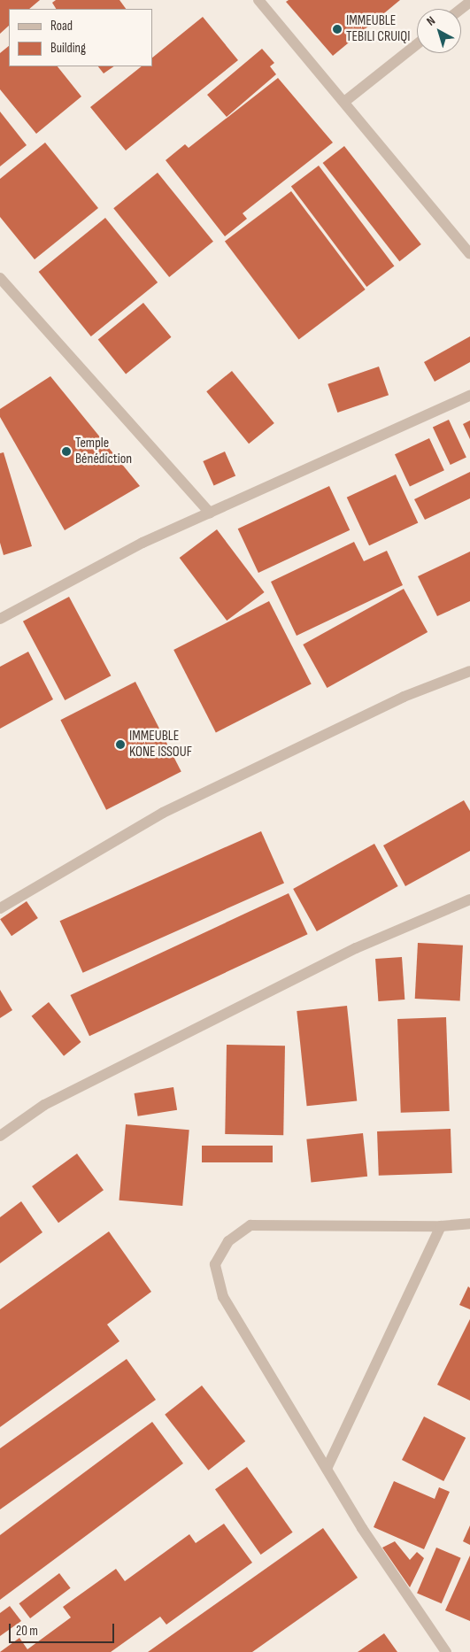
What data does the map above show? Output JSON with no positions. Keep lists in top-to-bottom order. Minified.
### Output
{"places":["IMMEUBLE TEBILI CRUIQI","Temple Bénédiction","IMMEUBLE KONE ISSOUF"],"legend":["Road","Building"],"scale_bar":"20 m","north":"top left"}
